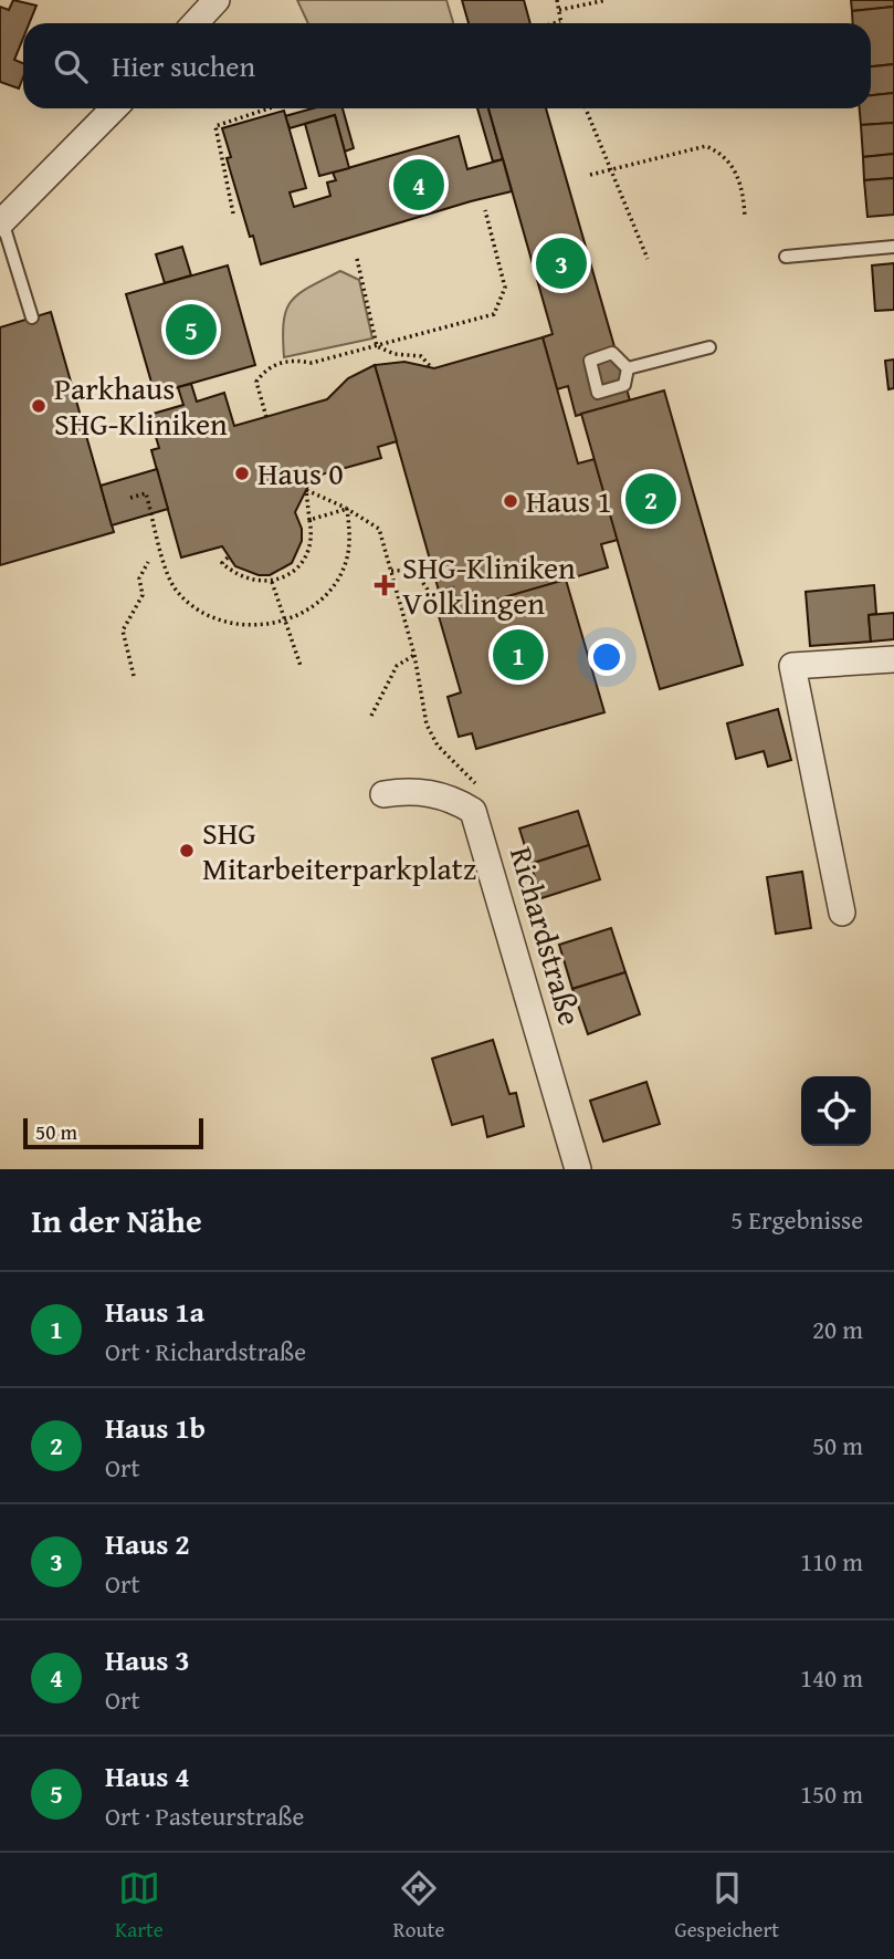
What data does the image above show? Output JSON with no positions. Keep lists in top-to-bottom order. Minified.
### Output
{"streets":{"street":["Richardstraße"]},"places":{"other":["Parkhaus SHG-Kliniken","Haus 0","Haus 1","SHG Mitarbeiterparkplatz"],"health":["SHG-Kliniken Völklingen"]},"scale_bar":"50 m","page":{"search":"Hier suchen","pins":["4","3","5","2","1"],"scale":"50 m","heading":["In der Nähe","5 Ergebnisse"],"list":[{"mark":"1","name":"Haus 1a","note":"Ort · Richardstraße","value":"20 m"},{"mark":"2","name":"Haus 1b","note":"Ort","value":"50 m"},{"mark":"3","name":"Haus 2","note":"Ort","value":"110 m"},{"mark":"4","name":"Haus 3","note":"Ort","value":"140 m"},{"mark":"5","name":"Haus 4","note":"Ort · Pasteurstraße","value":"150 m"}],"nav":["Karte","Route","Gespeichert"]}}
